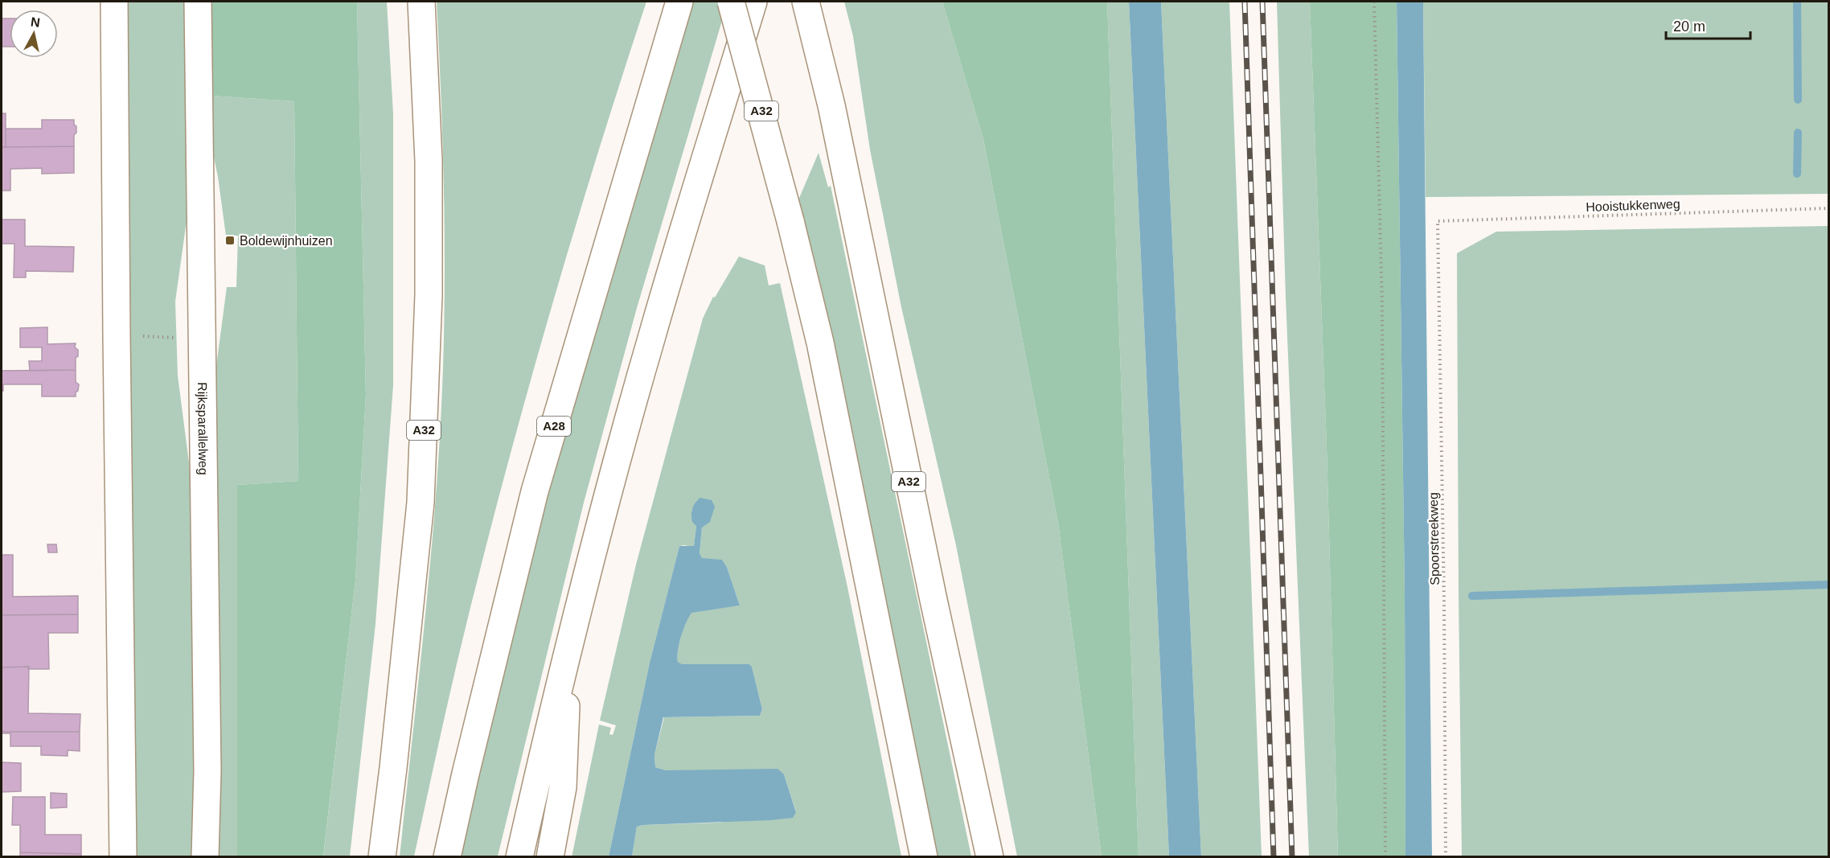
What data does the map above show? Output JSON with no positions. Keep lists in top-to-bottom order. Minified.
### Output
{"streets":{"main road":["A32","A28","Rijksparallelweg"],"path":["Hooistukkenweg","Spoorstreekweg"]},"crossings":[["Hooistukkenweg","Spoorstreekweg"]],"places":{"transit":["Boldewijnhuizen"]},"scale_bar":"20 m","north":"top"}
